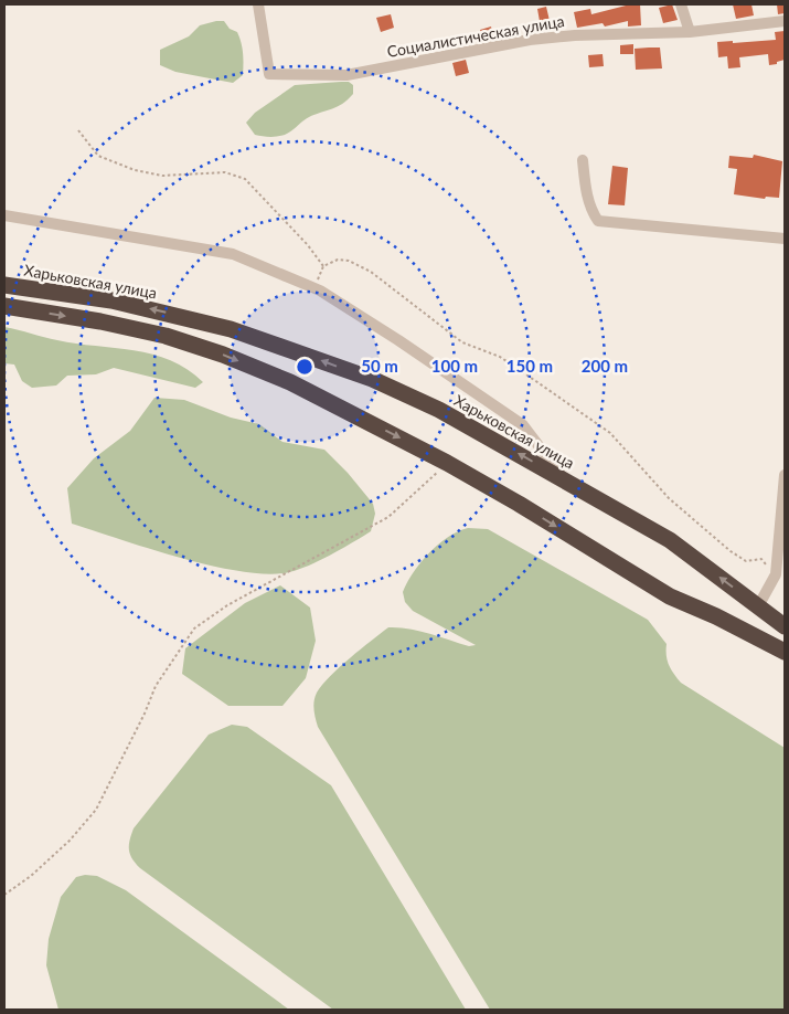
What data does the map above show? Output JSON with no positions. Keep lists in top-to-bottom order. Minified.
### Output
{"streets":{"highway":["Харьковская улица"],"street":["Социалистическая улица"]},"rings":["50 m","100 m","150 m","200 m"]}
